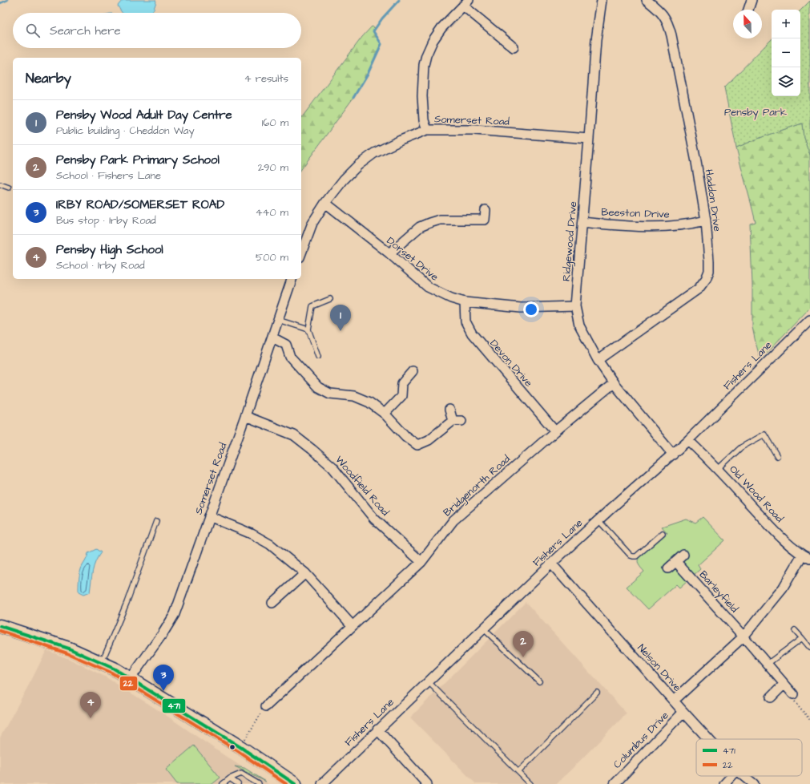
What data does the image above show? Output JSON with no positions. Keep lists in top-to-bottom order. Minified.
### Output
{"streets":{"street":["Somerset Road","Haddon Drive","Beeston Drive","Ridgewood Drive","Dorset Drive","Devon Drive","Fishers Lane","Woodfield Road","Bridgenorth Road","Old Wood Road","Barleyfield","Nelson Drive","Columbus Drive"]},"crossings":[["Somerset Road","Ridgewood Drive"],["Somerset Road","Dorset Drive"],["Somerset Road","Woodfield Road"],["Haddon Drive","Beeston Drive"],["Haddon Drive","Ridgewood Drive"],["Beeston Drive","Ridgewood Drive"],["Ridgewood Drive","Dorset Drive"],["Ridgewood Drive","Fishers Lane"],["Ridgewood Drive","Bridgenorth Road"],["Dorset Drive","Devon Drive"],["Devon Drive","Bridgenorth Road"],["Fishers Lane","Old Wood Road"],["Fishers Lane","Nelson Drive"],["Woodfield Road","Bridgenorth Road"],["Nelson Drive","Columbus Drive"]],"parks":["Pensby Park"],"lines":["transit line 471","transit line 22"],"legend":["471","22"],"north":"top","page":{"map_buttons":["+","−"],"search":"Search here","heading":["Nearby","4 results"],"list":[{"mark":"1","name":"Pensby Wood Adult Day Centre","note":"Public building · Cheddon Way","value":"160 m"},{"mark":"2","name":"Pensby Park Primary School","note":"School · Fishers Lane","value":"290 m"},{"mark":"3","name":"IRBY ROAD/SOMERSET ROAD","note":"Bus stop · Irby Road","value":"440 m"},{"mark":"4","name":"Pensby High School","note":"School · Irby Road","value":"500 m"}],"pins":["1","2","3","4"]}}
